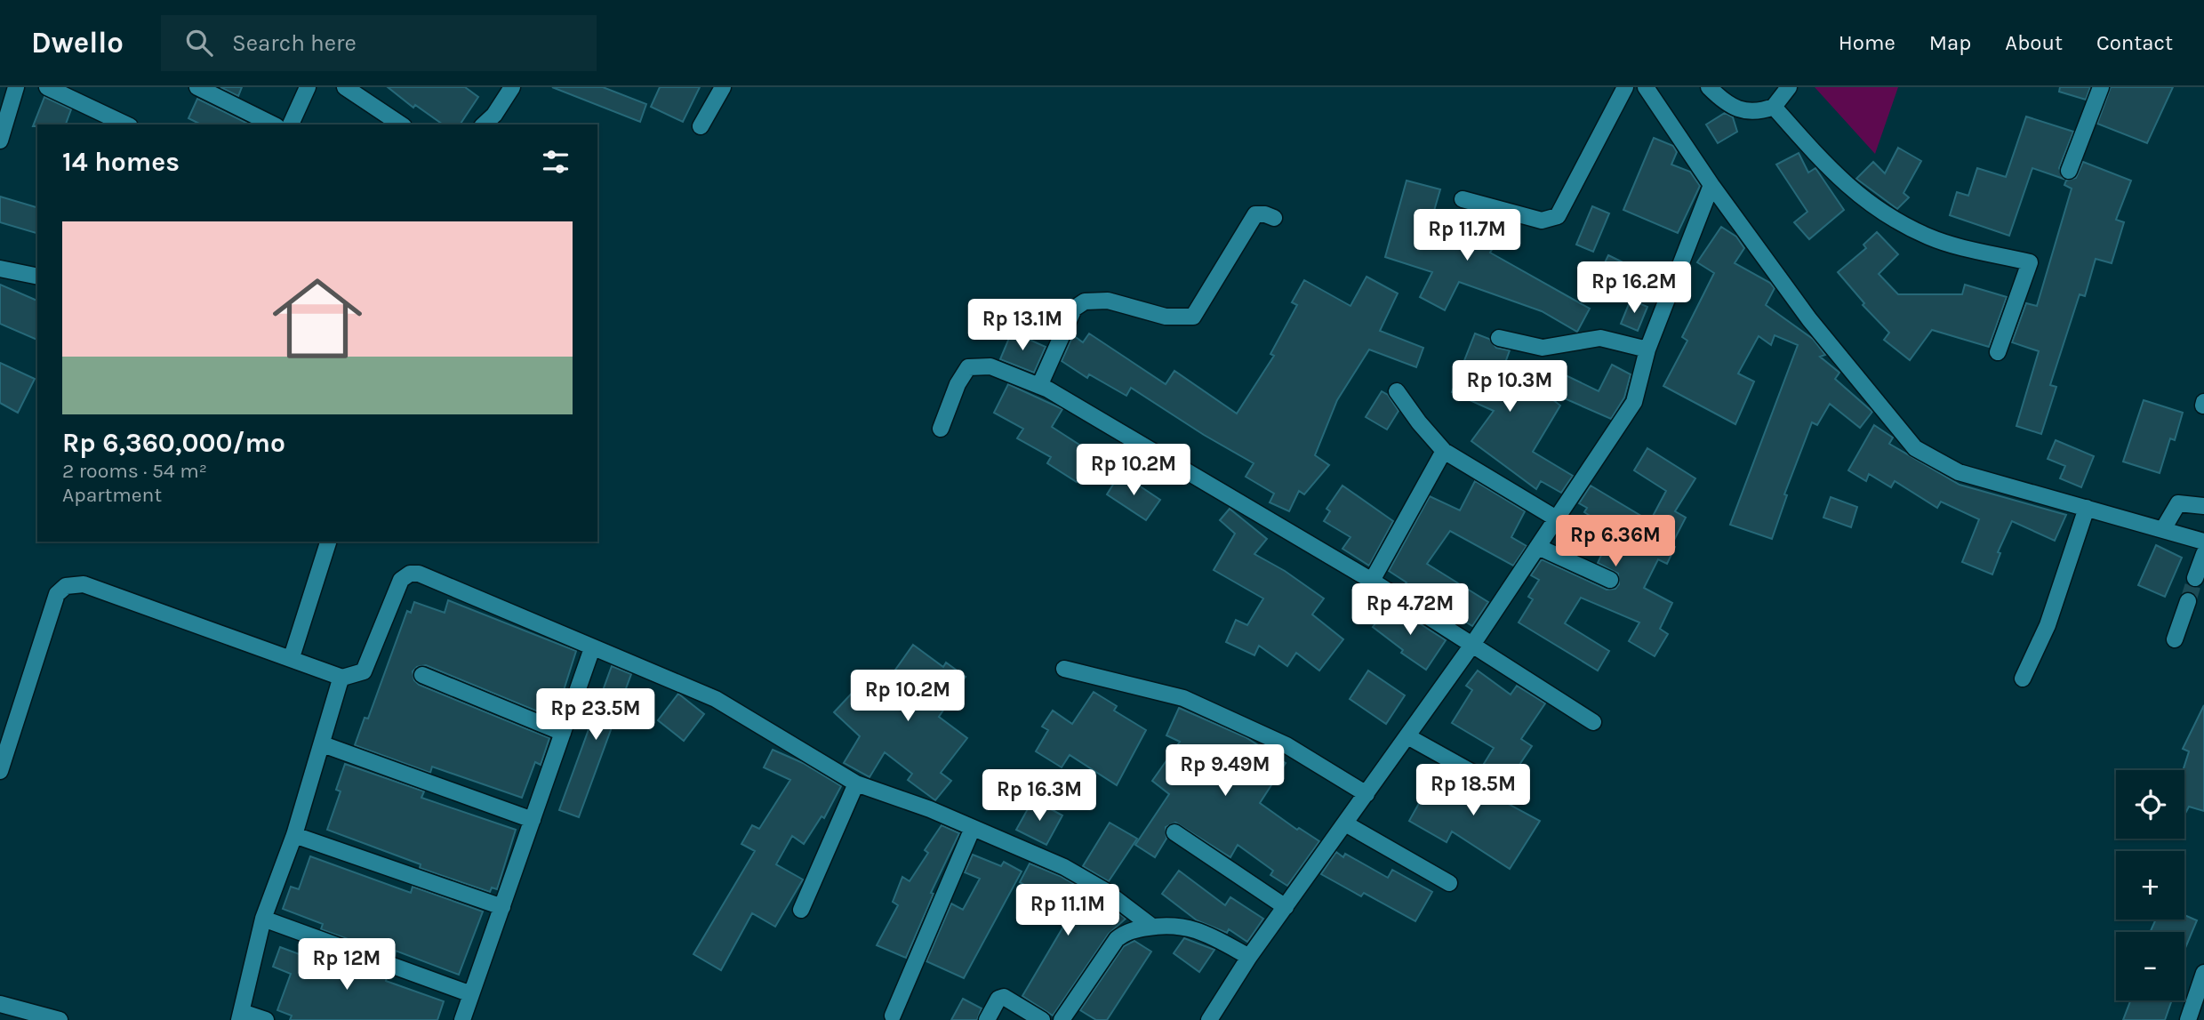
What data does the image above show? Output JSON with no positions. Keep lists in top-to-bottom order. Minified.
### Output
{"page":{"header":"Dwello","search":"Search here","nav":["Home","Map","About","Contact"],"heading":"14 homes","list":[{"name":"Rp 6,360,000/mo","note":"2 rooms · 54 m² · Apartment"}],"price":["Rp 11.7M","Rp 16.2M","Rp 13.1M","Rp 10.3M","Rp 10.2M","Rp 6.36M","Rp 4.72M","Rp 10.2M","Rp 23.5M","Rp 9.49M","Rp 18.5M","Rp 16.3M","Rp 11.1M","Rp 12M"],"map_buttons":["+","−"]}}
